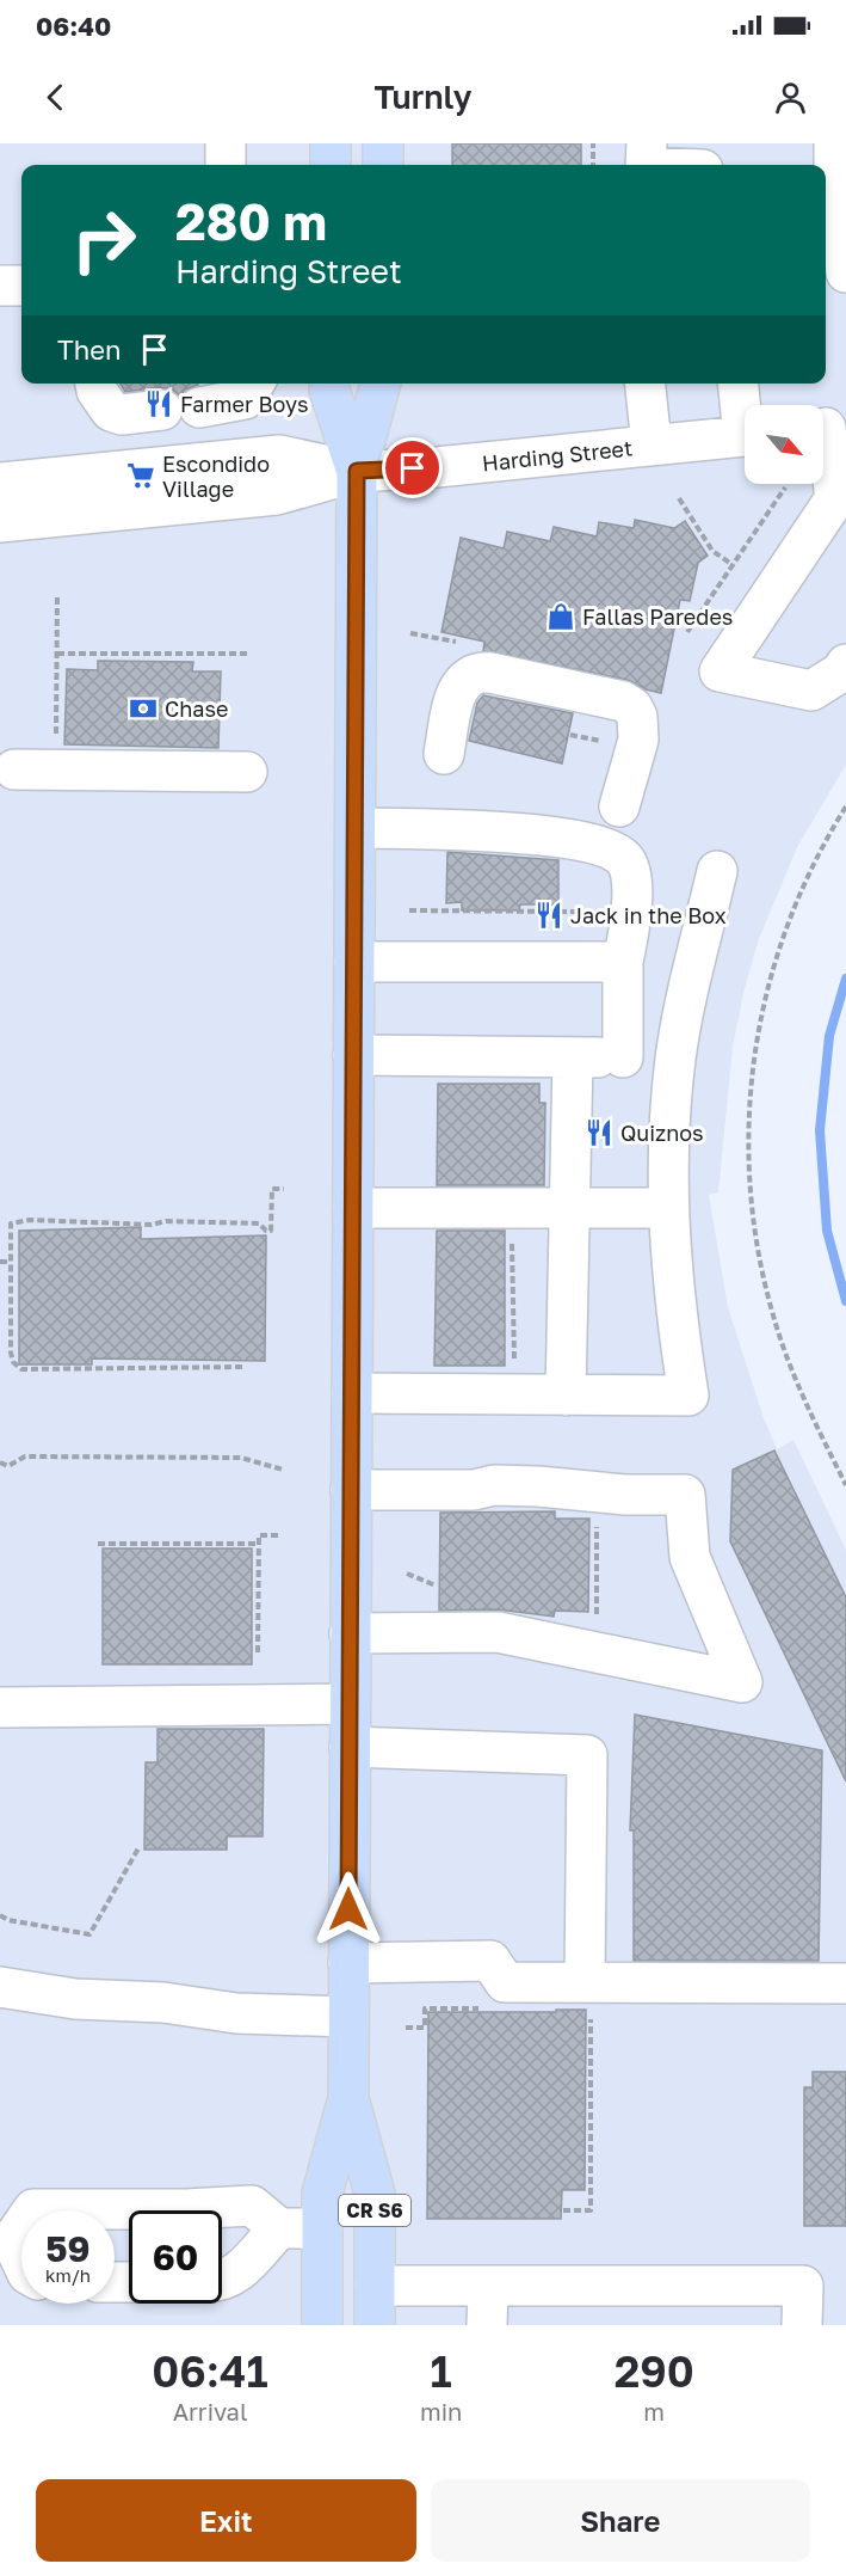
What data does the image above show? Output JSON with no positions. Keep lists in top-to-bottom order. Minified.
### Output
{"streets":{"main road":["CR S6"],"street":["Harding Street"]},"crossings":[["Harding Street","CR S6"]],"places":{"restaurant":["Farmer Boys","Jack in the Box","Quiznos"],"supermarket":["Escondido Village"],"shop":["Fallas Paredes"],"bank":["Chase"]},"north":"bottom right","page":{"status":"06:40","header":"Turnly","turn":["280 m","Harding Street"],"then":"Then","speed":"59 km/h","limit":"60","eta":["06:41","Arrival","1","min","290","m"],"buttons":["Exit","Share"]}}
